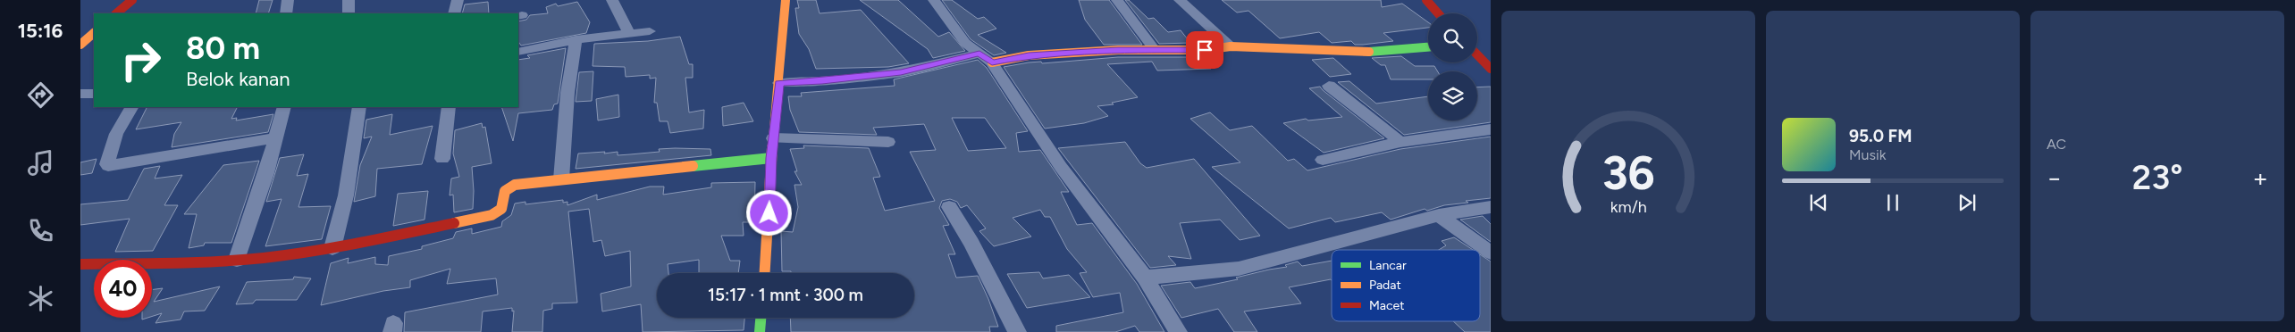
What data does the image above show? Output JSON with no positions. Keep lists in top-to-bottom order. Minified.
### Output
{"legend":["Lancar","Padat","Macet"],"page":{"tabs":"15:16","tile":"AC","turn":["80 m","Belok kanan"],"song":["95.0 FM","Musik"],"heat":["−","23°","+"],"limit":"40","trip":"15:17 · 1 mnt · 300 m","gauge":["36","km/h"]}}
